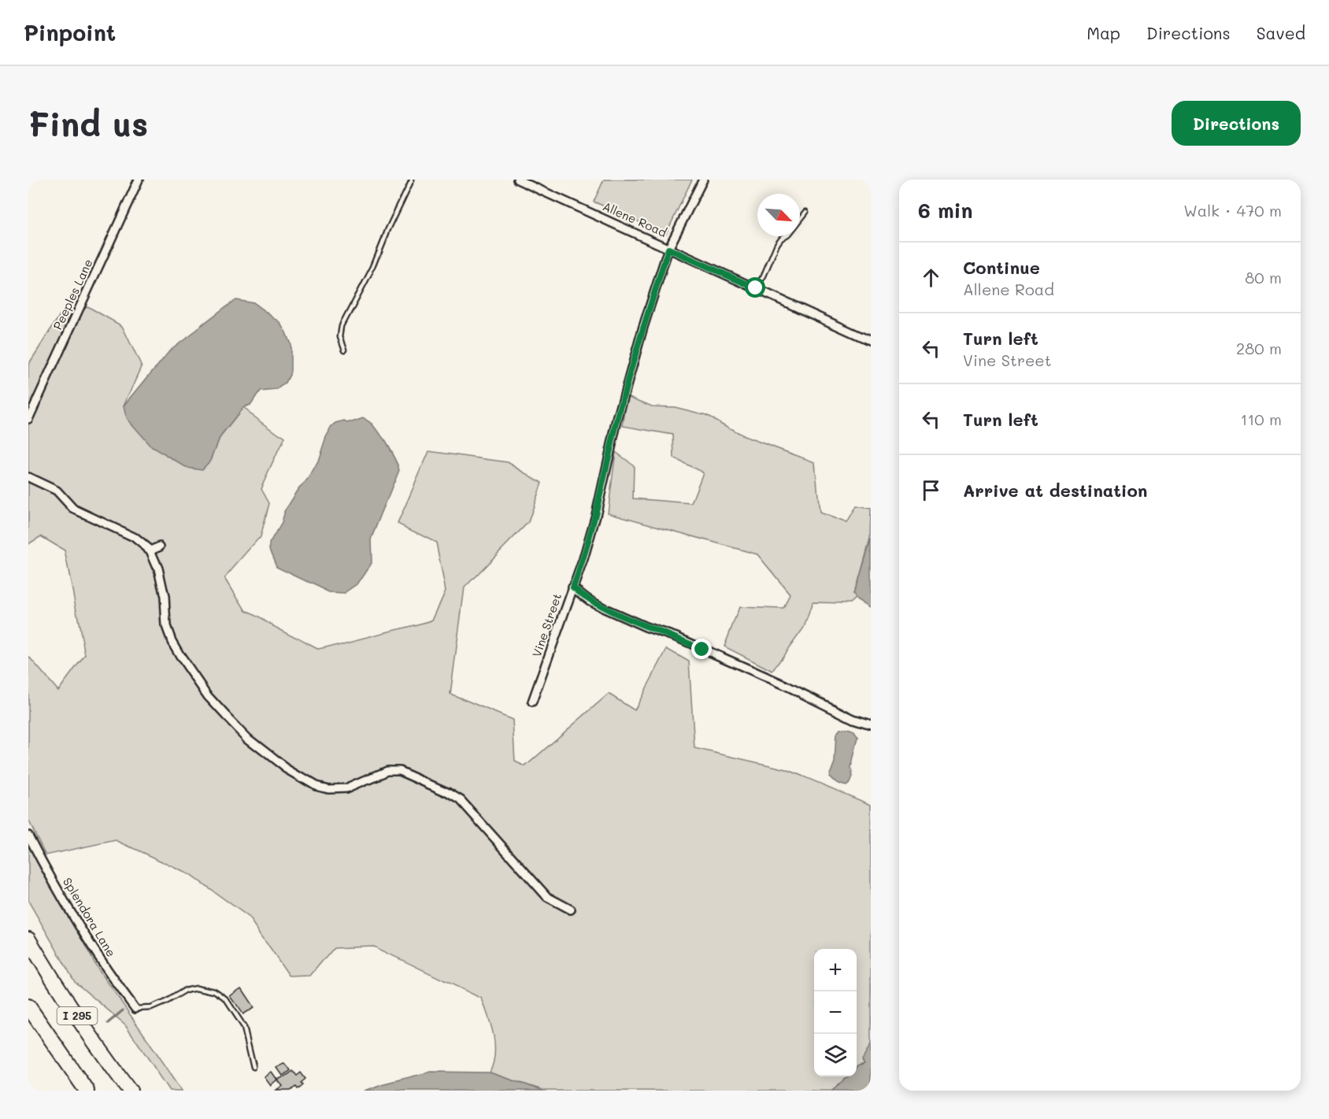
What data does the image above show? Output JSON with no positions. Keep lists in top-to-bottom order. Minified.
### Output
{"streets":{"highway":["I 295"],"street":["Allene Road","Peeples Lane","Vine Street","Splendora Lane"]},"crossings":[["Allene Road","Vine Street"]],"north":"bottom right","page":{"header":"Pinpoint","nav":["Map","Directions","Saved"],"buttons":"Directions","title":"Find us","heading":["6 min","Walk · 470 m"],"list":[["Continue","Allene Road","80 m"],["Turn left","Vine Street","280 m"],["Turn left","110 m"],"Arrive at destination"],"map_buttons":["+","−"]}}
